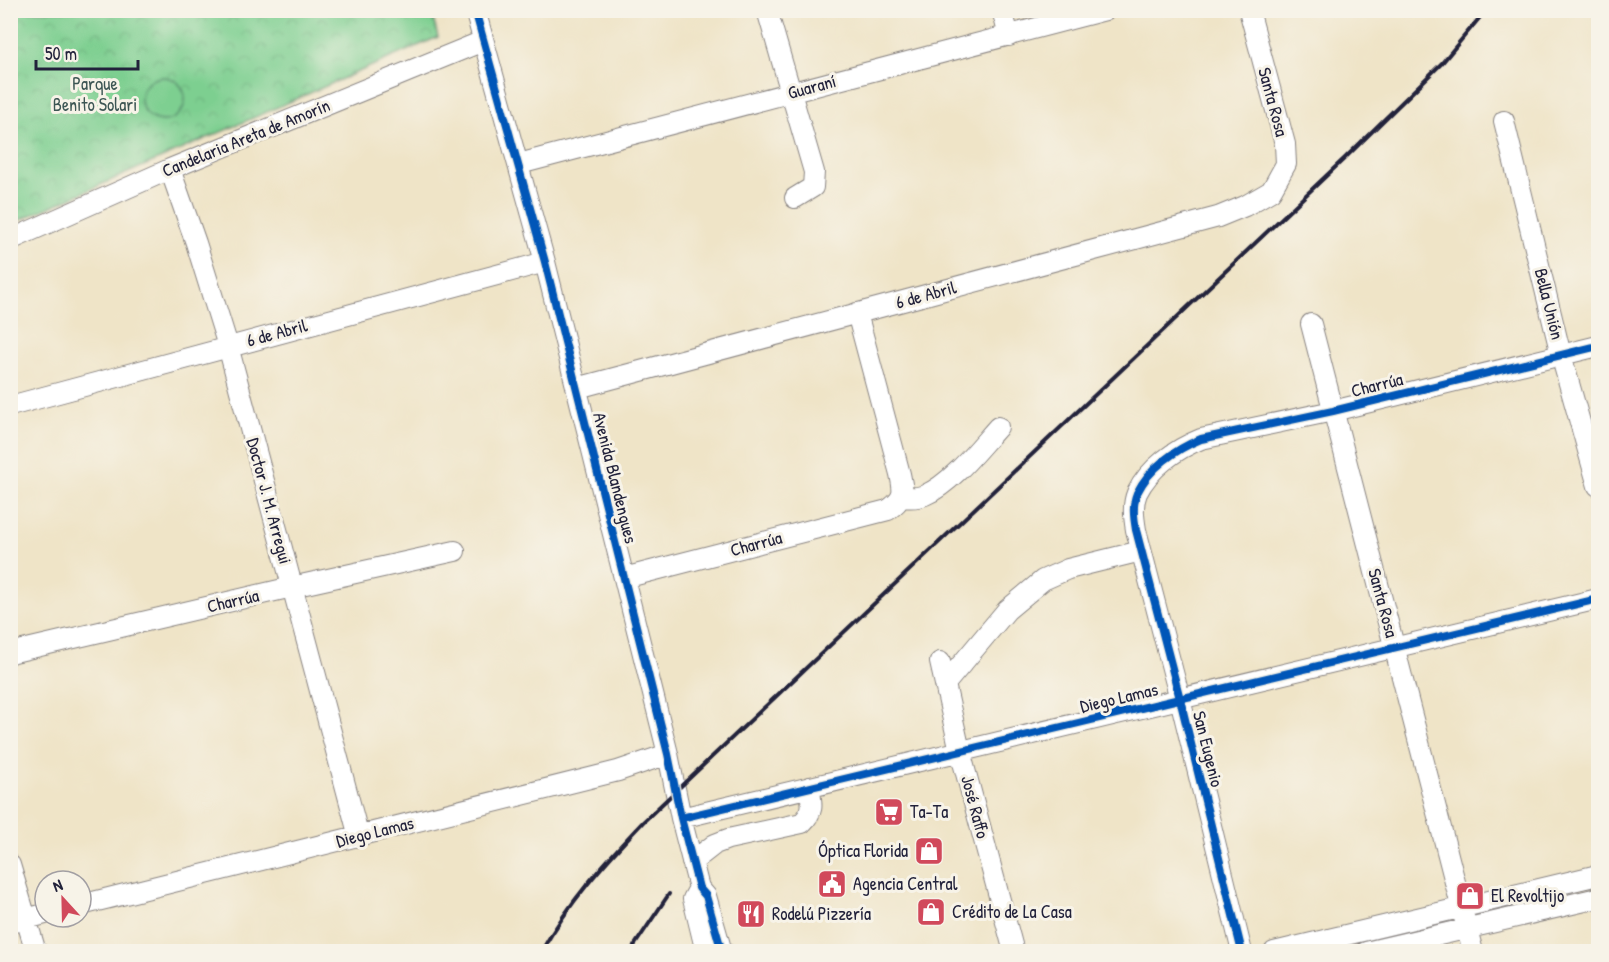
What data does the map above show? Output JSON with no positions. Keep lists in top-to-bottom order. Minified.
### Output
{"streets":{"street":["Guaraní","Santa Rosa","Candelaria Areta de Amorín","6 de Abril","Bella Unión","Charrúa","Avenida Blandengues","Doctor J. M. Arregui","Diego Lamas","San Eugenio","José Raffo"]},"crossings":[["Guaraní","Avenida Blandengues"],["Santa Rosa","6 de Abril"],["Santa Rosa","Charrúa"],["Santa Rosa","Diego Lamas"],["Candelaria Areta de Amorín","Avenida Blandengues"],["Candelaria Areta de Amorín","Doctor J. M. Arregui"],["6 de Abril","Avenida Blandengues"],["6 de Abril","Doctor J. M. Arregui"],["Bella Unión","Charrúa"],["Charrúa","Avenida Blandengues"],["Charrúa","Doctor J. M. Arregui"],["Charrúa","San Eugenio"],["Avenida Blandengues","Diego Lamas"],["Doctor J. M. Arregui","Diego Lamas"],["Diego Lamas","San Eugenio"],["Diego Lamas","José Raffo"]],"parks":["Parque Benito Solari"],"places":{"supermarket":["Ta-Ta"],"shop":["Óptica Florida","El Revoltijo","Crédito de La Casa"],"public building":["Agencia Central"],"restaurant":["Rodelú Pizzería"]},"scale_bar":"50 m","north":"top"}
